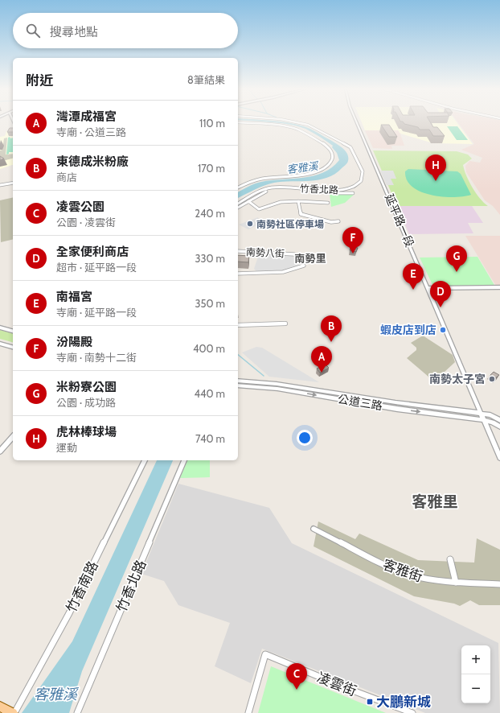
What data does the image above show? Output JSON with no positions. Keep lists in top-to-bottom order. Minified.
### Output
{"streets":{"street":["竹香北路","延平路一段","南勢八街","公道三路","客雅街","竹香南路","凌雲街"]},"crossings":[["延平路一段","公道三路"]],"districts":["南勢里","客雅里"],"water":["客雅溪"],"places":{"other":["南勢社區停車場","蝦皮店到店","南勢太子宮"],"transit":["大鵬新城"]},"page":{"search":"搜尋地點","heading":["附近","8筆結果"],"list":[{"mark":"A","name":"灣潭成福宮","note":"寺廟 · 公道三路","value":"110 m"},{"mark":"B","name":"東德成米粉廠","note":"商店","value":"170 m"},{"mark":"C","name":"凌雲公園","note":"公園 · 凌雲街","value":"240 m"},{"mark":"D","name":"全家便利商店","note":"超市 · 延平路一段","value":"330 m"},{"mark":"E","name":"南福宮","note":"寺廟 · 延平路一段","value":"350 m"},{"mark":"F","name":"汾陽殿","note":"寺廟 · 南勢十二街","value":"400 m"},{"mark":"G","name":"米粉寮公園","note":"公園 · 成功路","value":"440 m"},{"mark":"H","name":"虎林棒球場","note":"運動","value":"740 m"}],"pins":["H","F","G","E","D","B","A","C"],"map_buttons":["+","−"]}}
